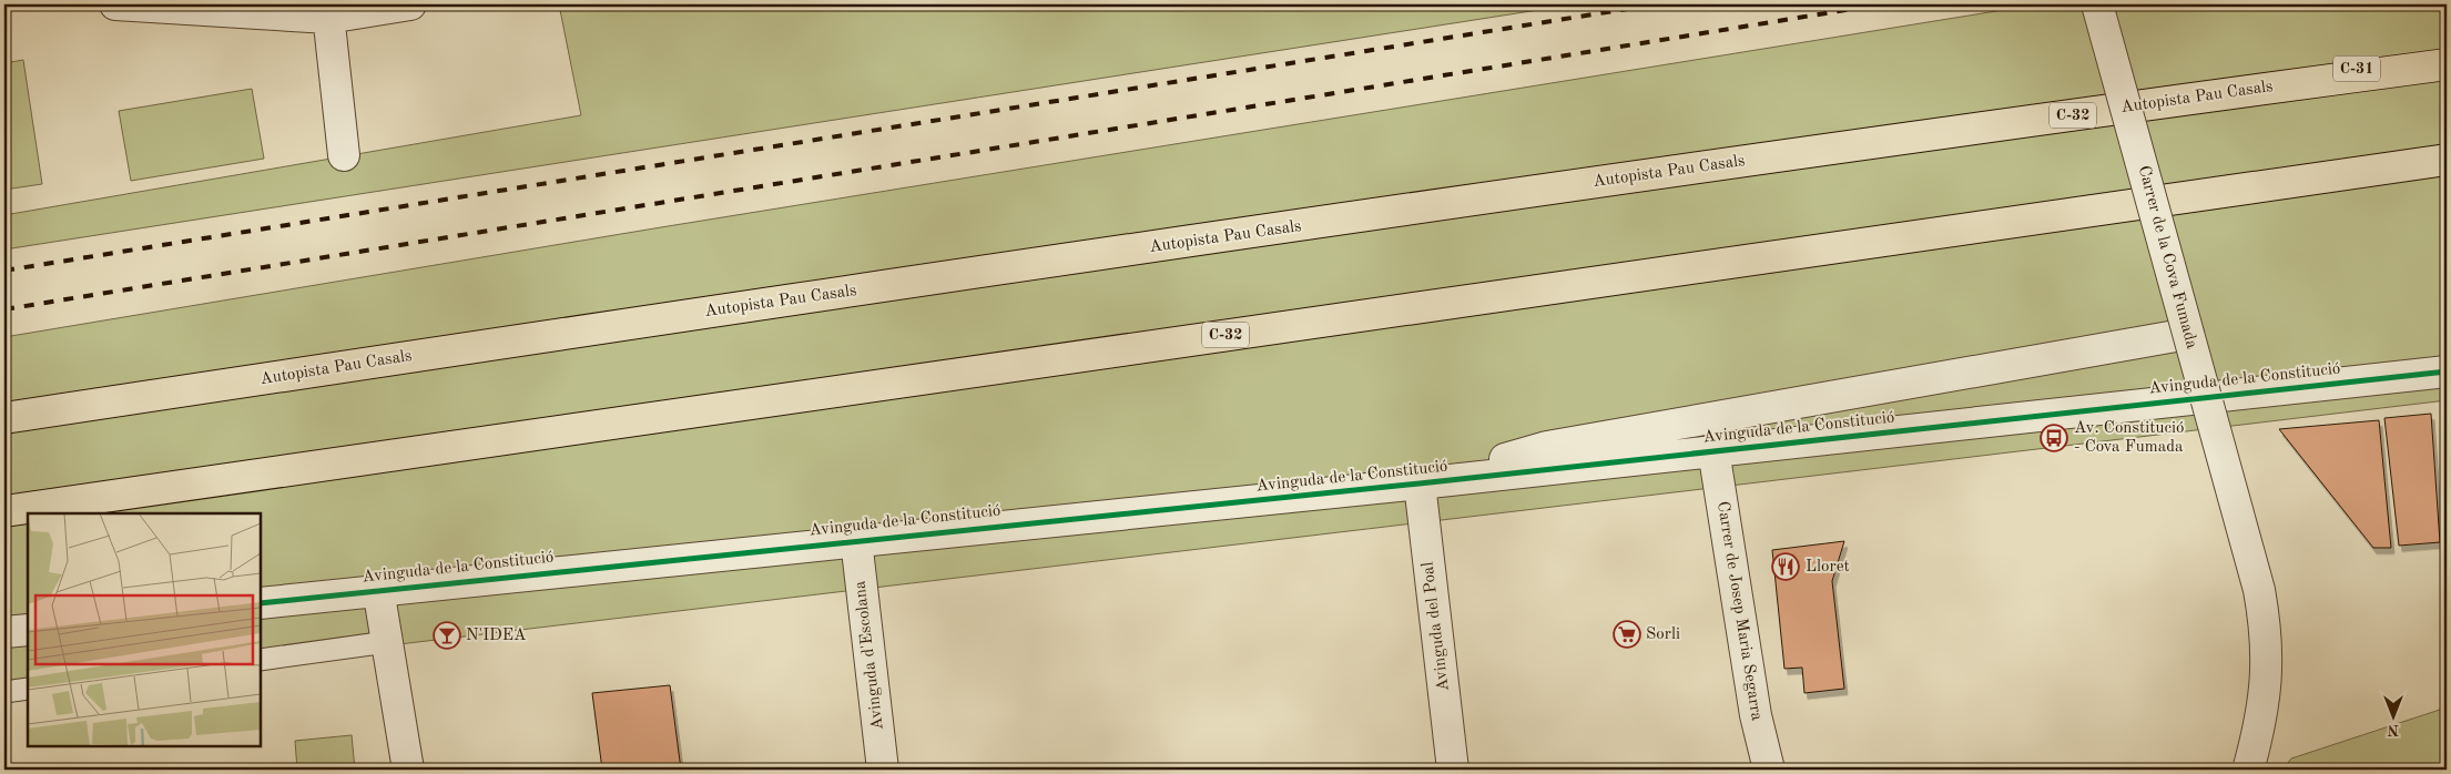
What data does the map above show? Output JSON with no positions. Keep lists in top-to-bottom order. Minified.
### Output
{"streets":{"highway":["C-31","Autopista Pau Casals","C-32"],"street":["Carrer de la Cova Fumada","Avinguda de la Constitució","Carrer de Josep Maria Segarra","Avinguda del Poal","Avinguda d'Escolana"]},"crossings":[["C-31","Autopista Pau Casals"],["Avinguda de la Constitució","Carrer de Josep Maria Segarra"],["Avinguda de la Constitució","Avinguda del Poal"],["Avinguda de la Constitució","Avinguda d'Escolana"]],"places":{"bus stop":["Av. Constitució - Cova Fumada"],"restaurant":["Lloret"],"supermarket":["Sorli"],"bar":["N'IDEA"]},"north":"bottom"}
